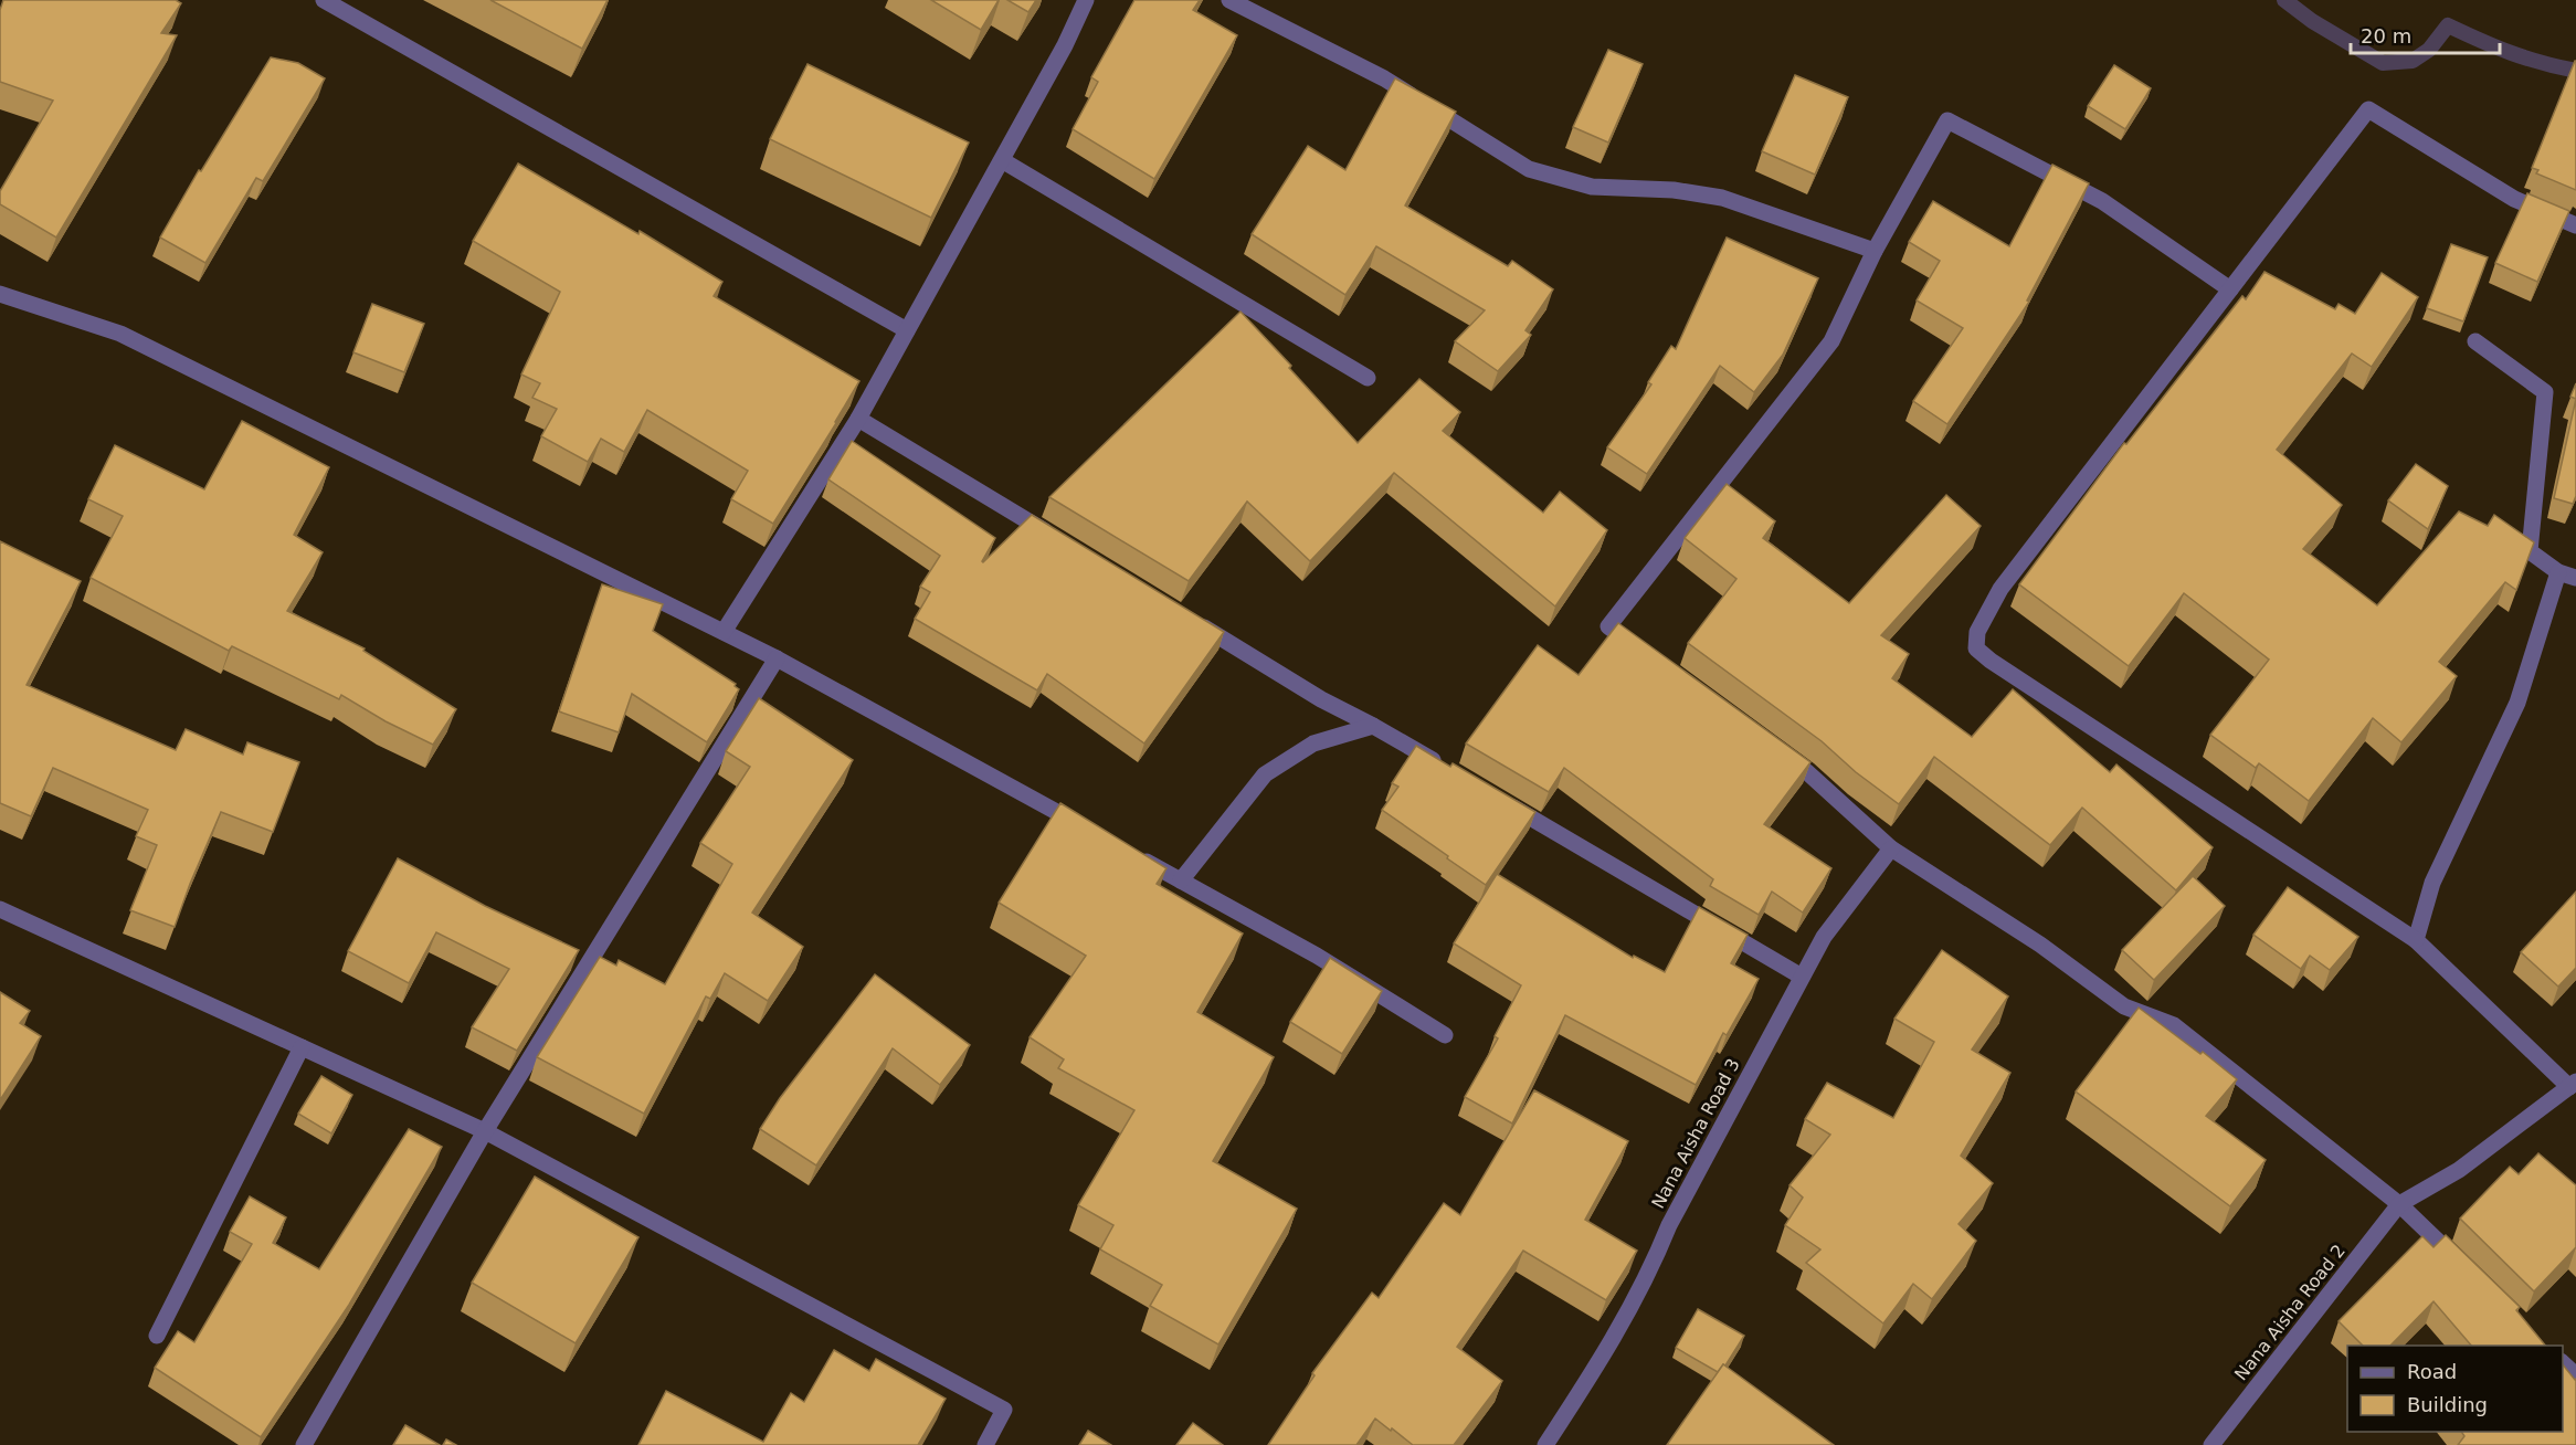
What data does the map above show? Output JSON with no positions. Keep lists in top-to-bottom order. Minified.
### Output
{"streets":{"street":["Nana Aisha Road 3","Nana Aisha Road 2"]},"legend":["Road","Building"],"scale_bar":"20 m"}
